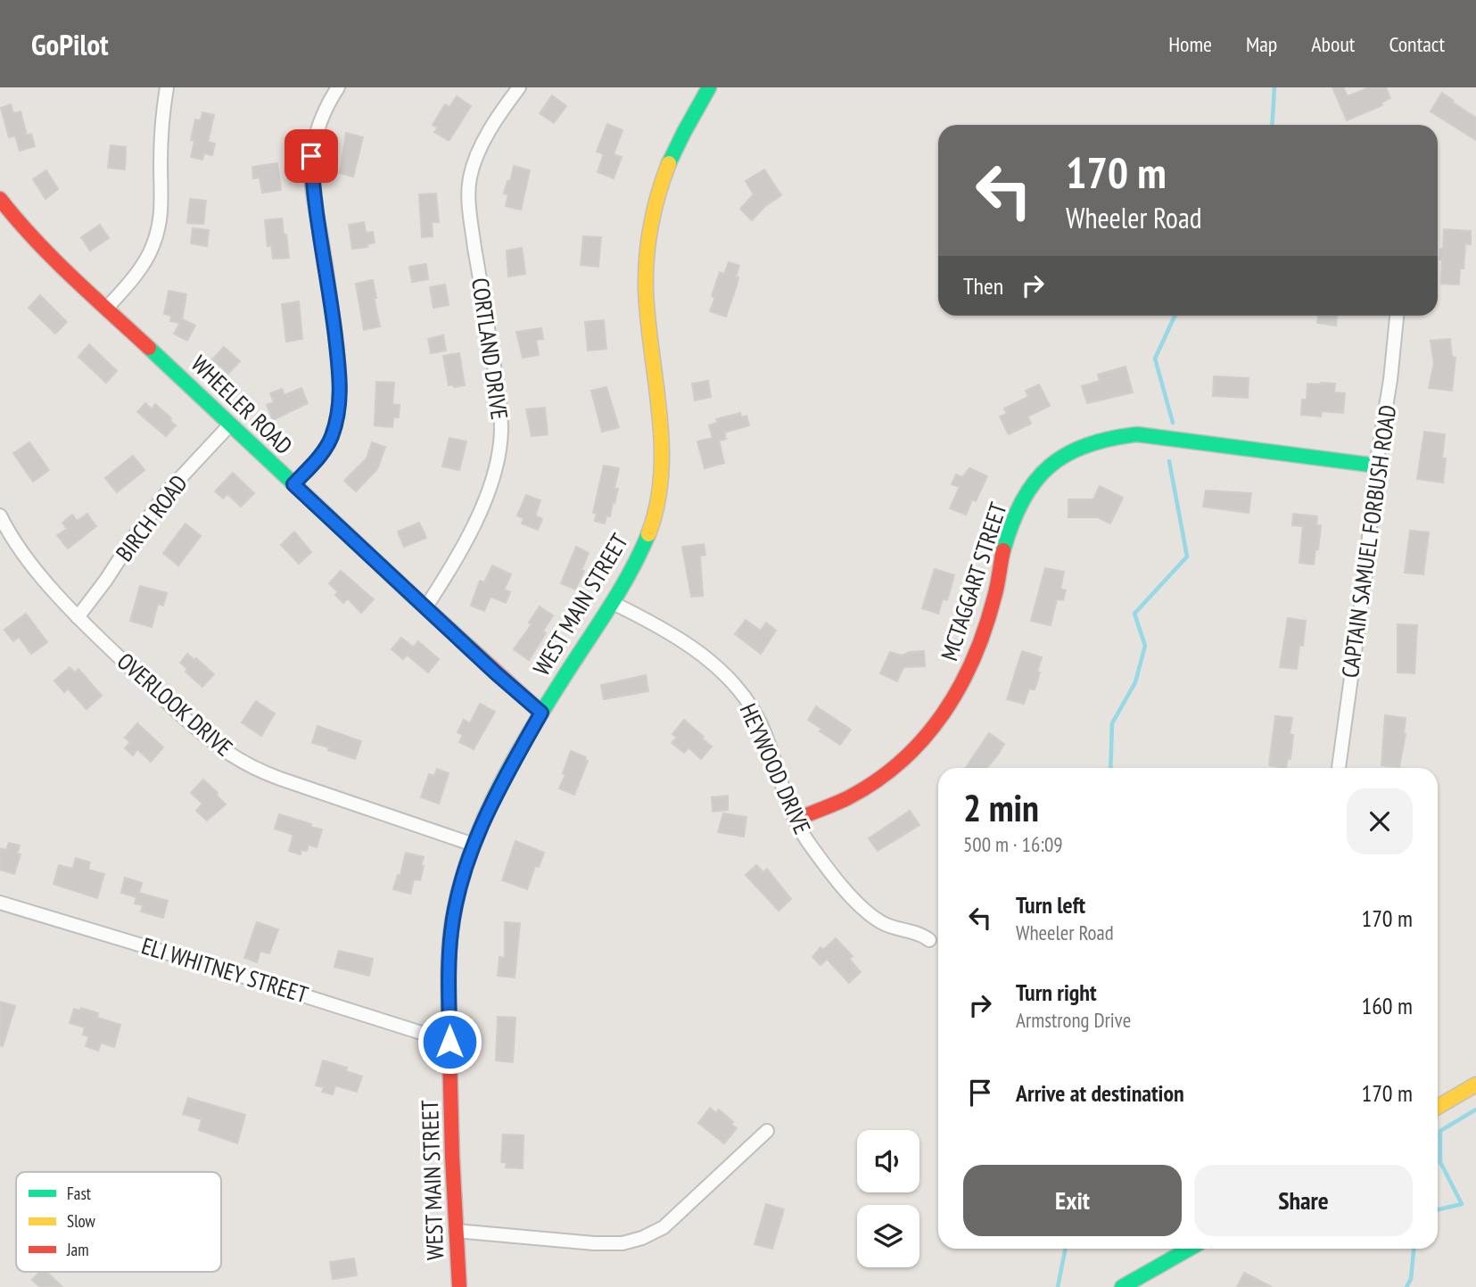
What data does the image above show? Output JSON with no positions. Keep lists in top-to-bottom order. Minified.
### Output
{"streets":{"street":["CORTLAND DRIVE","WHEELER ROAD","BIRCH ROAD","CAPTAIN SAMUEL FORBUSH ROAD","MCTAGGART STREET","WEST MAIN STREET","OVERLOOK DRIVE","HEYWOOD DRIVE","ELI WHITNEY STREET"]},"crossings":[["CORTLAND DRIVE","WHEELER ROAD"],["WHEELER ROAD","BIRCH ROAD"],["WHEELER ROAD","WEST MAIN STREET"],["BIRCH ROAD","OVERLOOK DRIVE"],["CAPTAIN SAMUEL FORBUSH ROAD","MCTAGGART STREET"],["MCTAGGART STREET","HEYWOOD DRIVE"],["WEST MAIN STREET","OVERLOOK DRIVE"],["WEST MAIN STREET","HEYWOOD DRIVE"],["WEST MAIN STREET","ELI WHITNEY STREET"]],"legend":["Fast","Slow","Jam"],"page":{"header":"GoPilot","nav":["Home","Map","About","Contact"],"turn":["170 m","Wheeler Road"],"then":"Then","heading":["2 min","500 m · 16:09"],"list":[{"name":"Turn left","note":"Wheeler Road","value":"170 m"},{"name":"Turn right","note":"Armstrong Drive","value":"160 m"},{"name":"Arrive at destination","value":"170 m"}],"buttons":["Exit","Share"]}}
